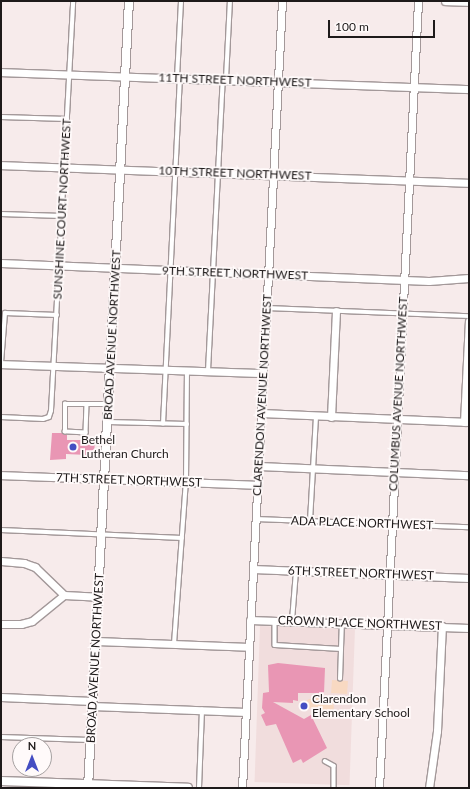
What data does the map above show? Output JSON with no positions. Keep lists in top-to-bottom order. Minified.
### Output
{"streets":{"street":["11TH STREET NORTHWEST","10TH STREET NORTHWEST","9TH STREET NORTHWEST","BROAD AVENUE NORTHWEST","COLUMBUS AVENUE NORTHWEST","CLARENDON AVENUE NORTHWEST","7TH STREET NORTHWEST","6TH STREET NORTHWEST","CROWN PLACE NORTHWEST"],"lane":["SUNSHINE COURT NORTHWEST","ADA PLACE NORTHWEST"]},"crossings":[["11TH STREET NORTHWEST","SUNSHINE COURT NORTHWEST"],["11TH STREET NORTHWEST","BROAD AVENUE NORTHWEST"],["11TH STREET NORTHWEST","COLUMBUS AVENUE NORTHWEST"],["11TH STREET NORTHWEST","CLARENDON AVENUE NORTHWEST"],["10TH STREET NORTHWEST","SUNSHINE COURT NORTHWEST"],["10TH STREET NORTHWEST","BROAD AVENUE NORTHWEST"],["10TH STREET NORTHWEST","COLUMBUS AVENUE NORTHWEST"],["10TH STREET NORTHWEST","CLARENDON AVENUE NORTHWEST"],["SUNSHINE COURT NORTHWEST","9TH STREET NORTHWEST"],["9TH STREET NORTHWEST","BROAD AVENUE NORTHWEST"],["9TH STREET NORTHWEST","COLUMBUS AVENUE NORTHWEST"],["9TH STREET NORTHWEST","CLARENDON AVENUE NORTHWEST"],["BROAD AVENUE NORTHWEST","7TH STREET NORTHWEST"],["COLUMBUS AVENUE NORTHWEST","ADA PLACE NORTHWEST"],["COLUMBUS AVENUE NORTHWEST","6TH STREET NORTHWEST"],["COLUMBUS AVENUE NORTHWEST","CROWN PLACE NORTHWEST"],["CLARENDON AVENUE NORTHWEST","7TH STREET NORTHWEST"],["CLARENDON AVENUE NORTHWEST","ADA PLACE NORTHWEST"],["CLARENDON AVENUE NORTHWEST","6TH STREET NORTHWEST"],["CLARENDON AVENUE NORTHWEST","CROWN PLACE NORTHWEST"]],"places":["Bethel Lutheran Church","Clarendon Elementary School"],"scale_bar":"100 m","north":"top"}
